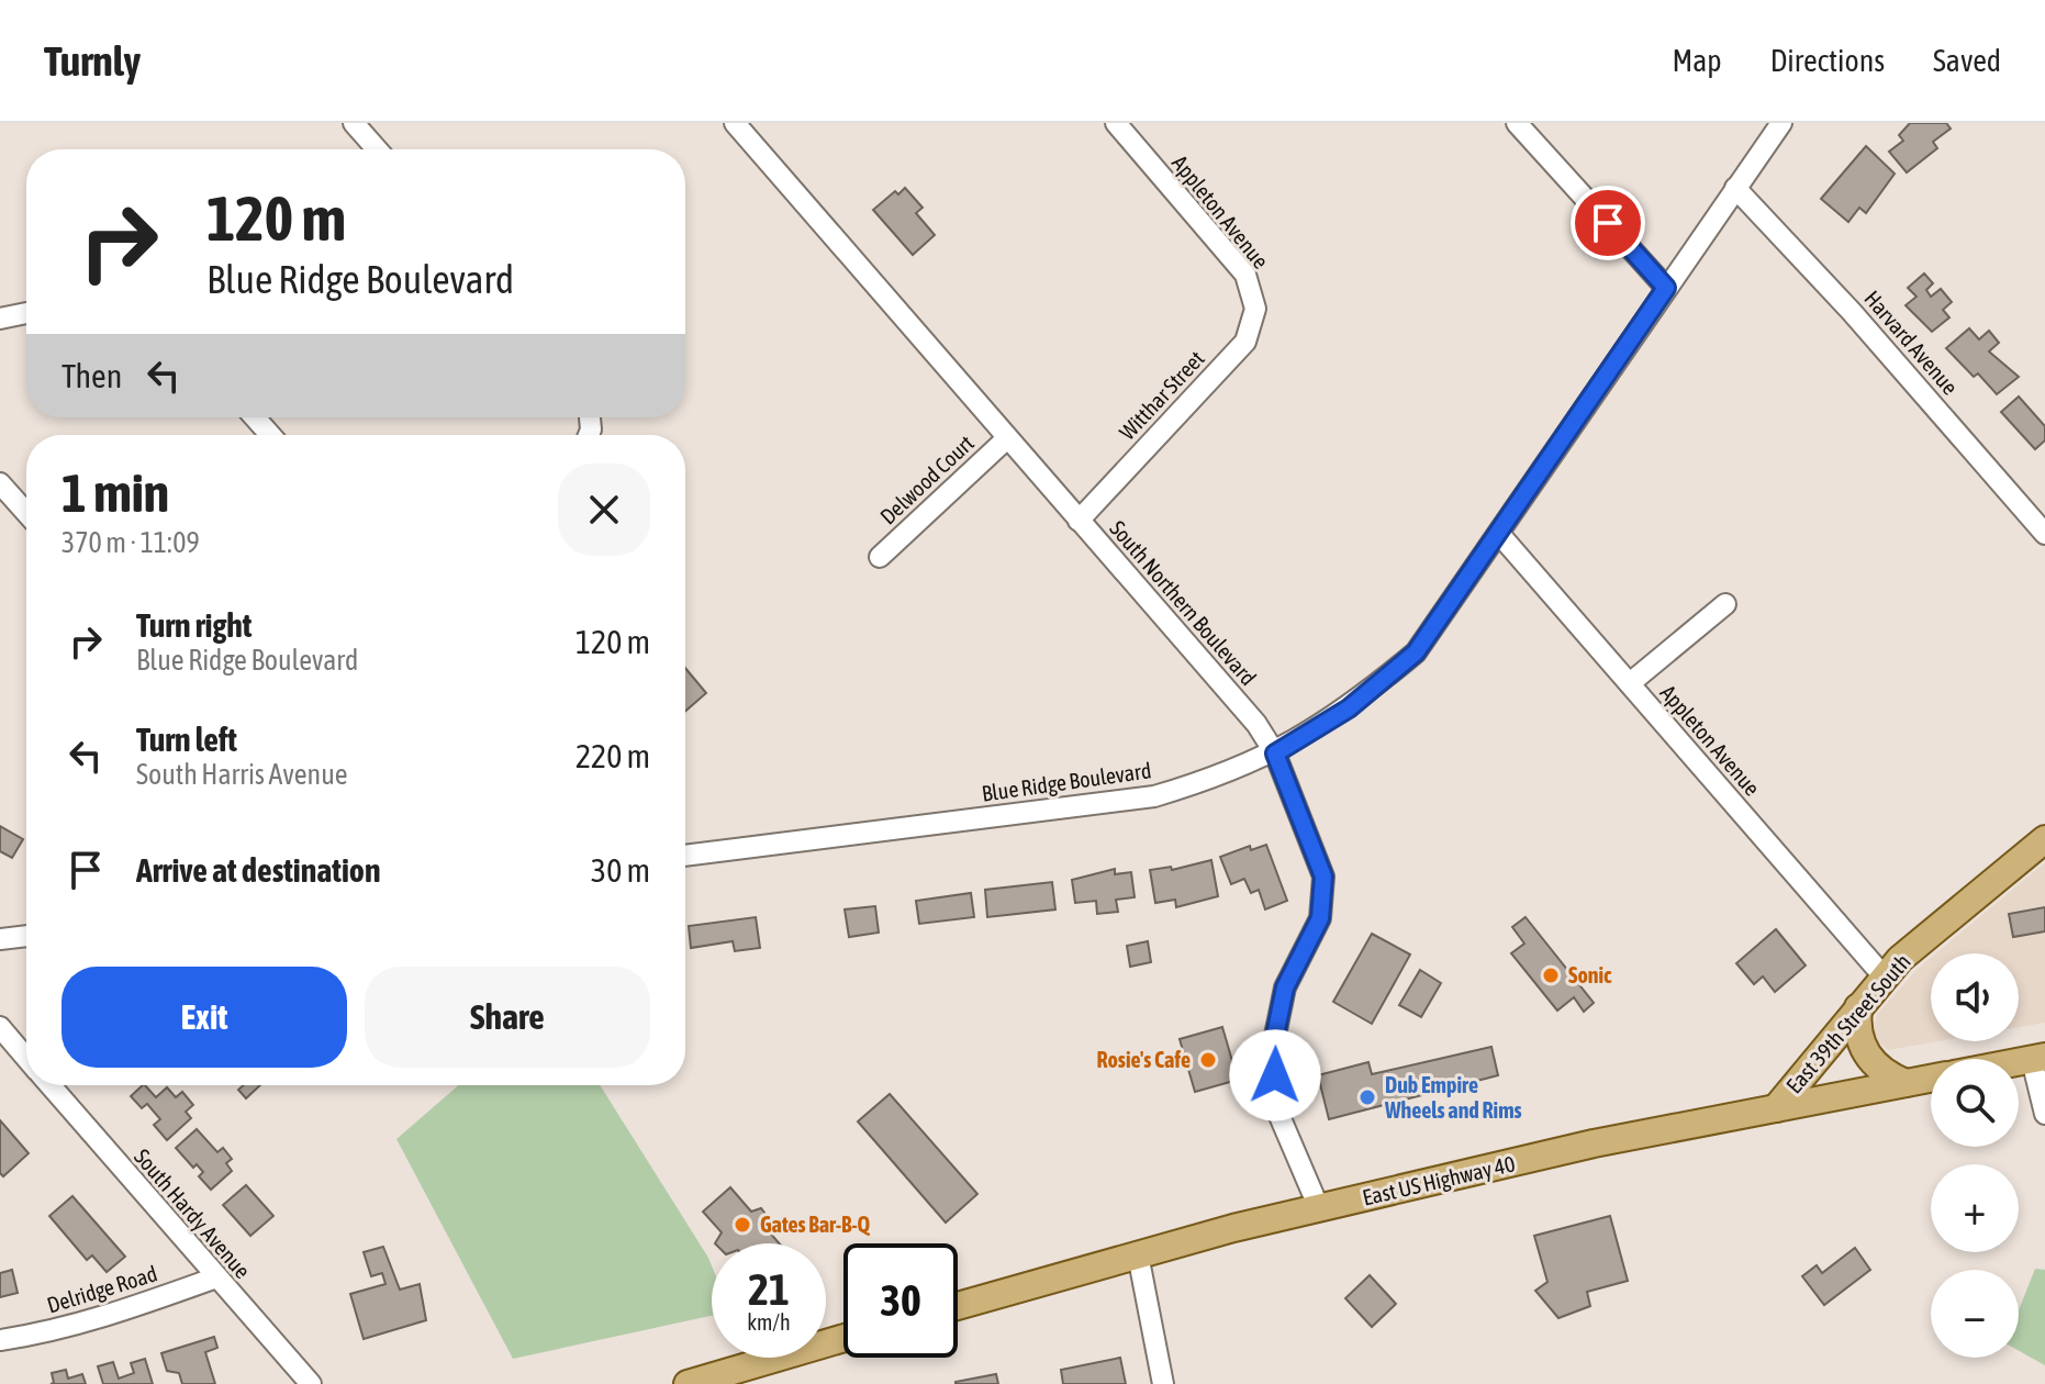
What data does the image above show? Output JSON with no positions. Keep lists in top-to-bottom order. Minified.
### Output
{"streets":{"main road":["East 39th Street South","East US Highway 40"],"street":["Appleton Avenue","Harvard Avenue","Witthar Street","Delwood Court","South Northern Boulevard","Blue Ridge Boulevard","South Hardy Avenue","Delridge Road"]},"crossings":[["Appleton Avenue","Witthar Street"],["Appleton Avenue","Blue Ridge Boulevard"],["Appleton Avenue","East 39th Street South"],["Harvard Avenue","Blue Ridge Boulevard"],["Witthar Street","South Northern Boulevard"],["Delwood Court","South Northern Boulevard"],["South Northern Boulevard","Blue Ridge Boulevard"],["South Northern Boulevard","East US Highway 40"],["East 39th Street South","East US Highway 40"],["South Hardy Avenue","Delridge Road"]],"places":["Sonic","Rosie's Cafe","Dub Empire Wheels and Rims","Gates Bar-B-Q"],"page":{"header":"Turnly","nav":["Map","Directions","Saved"],"turn":["120 m","Blue Ridge Boulevard"],"then":"Then","heading":["1 min","370 m · 11:09"],"list":[{"name":"Turn right","note":"Blue Ridge Boulevard","value":"120 m"},{"name":"Turn left","note":"South Harris Avenue","value":"220 m"},{"name":"Arrive at destination","value":"30 m"}],"buttons":["Exit","Share"],"map_buttons":["+","−"],"speed":"21 km/h","limit":"30"}}
